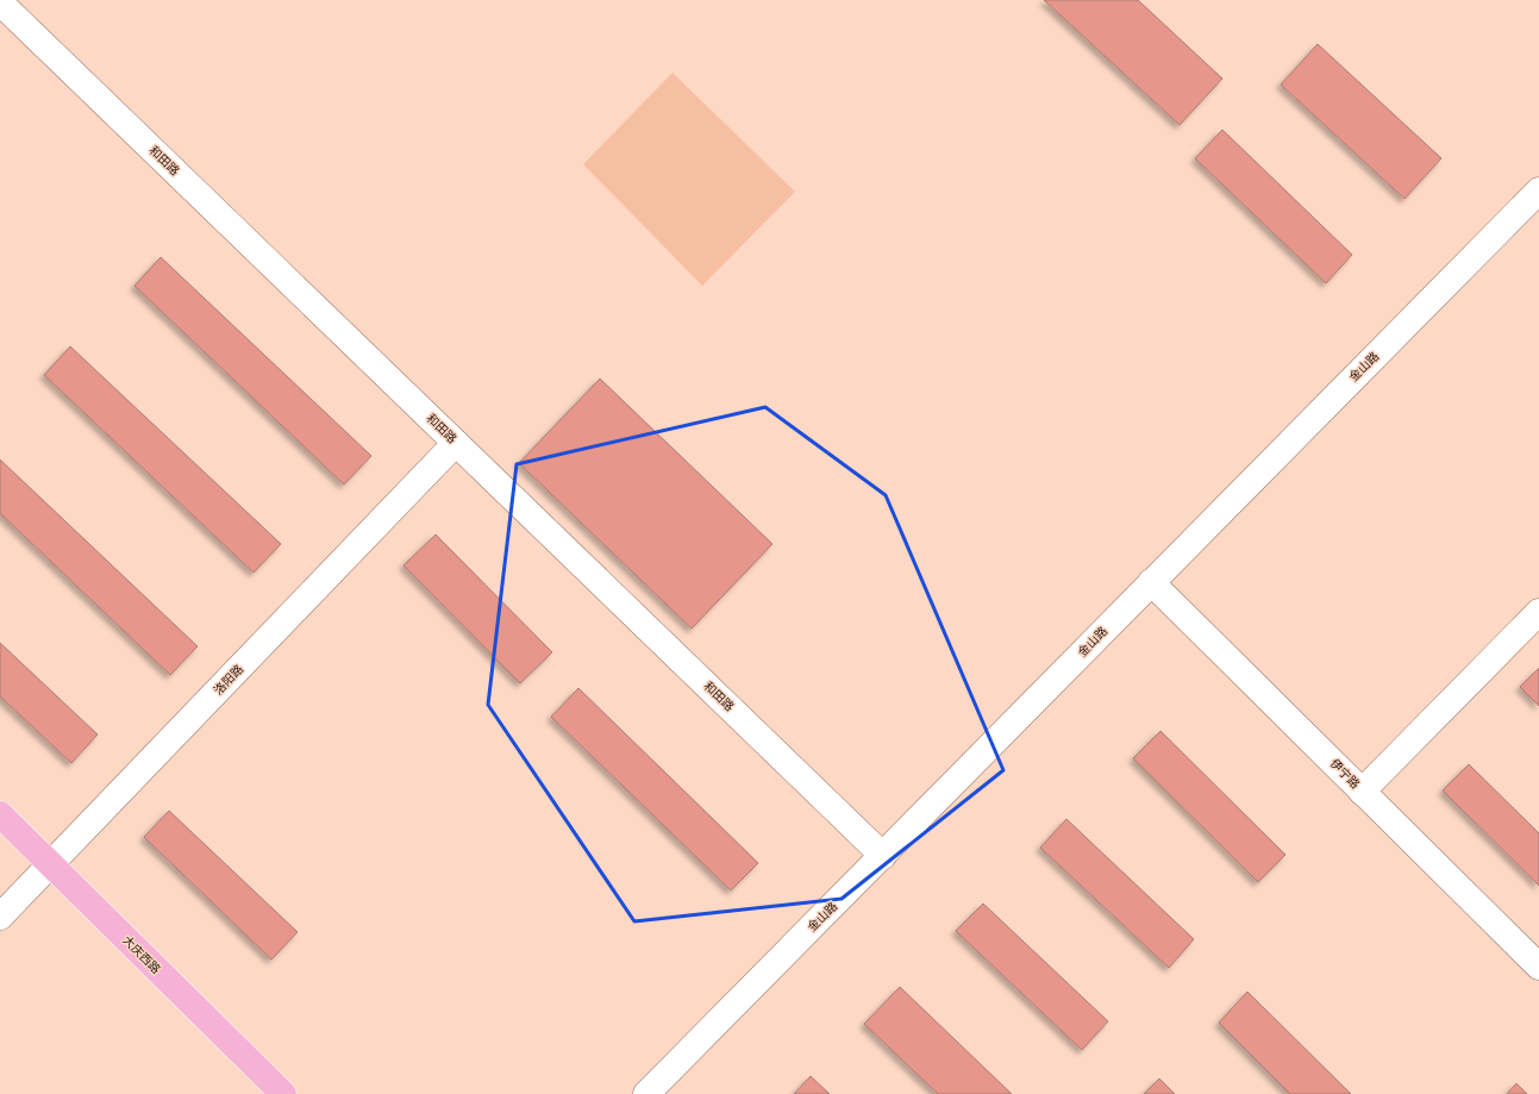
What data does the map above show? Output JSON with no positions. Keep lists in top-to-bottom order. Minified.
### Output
{"streets":{"main road":["大庆西路"],"street":["和田路","金山路","洛阳路","伊宁路"]},"crossings":[["和田路","金山路"],["和田路","洛阳路"],["金山路","伊宁路"],["洛阳路","大庆西路"]]}
